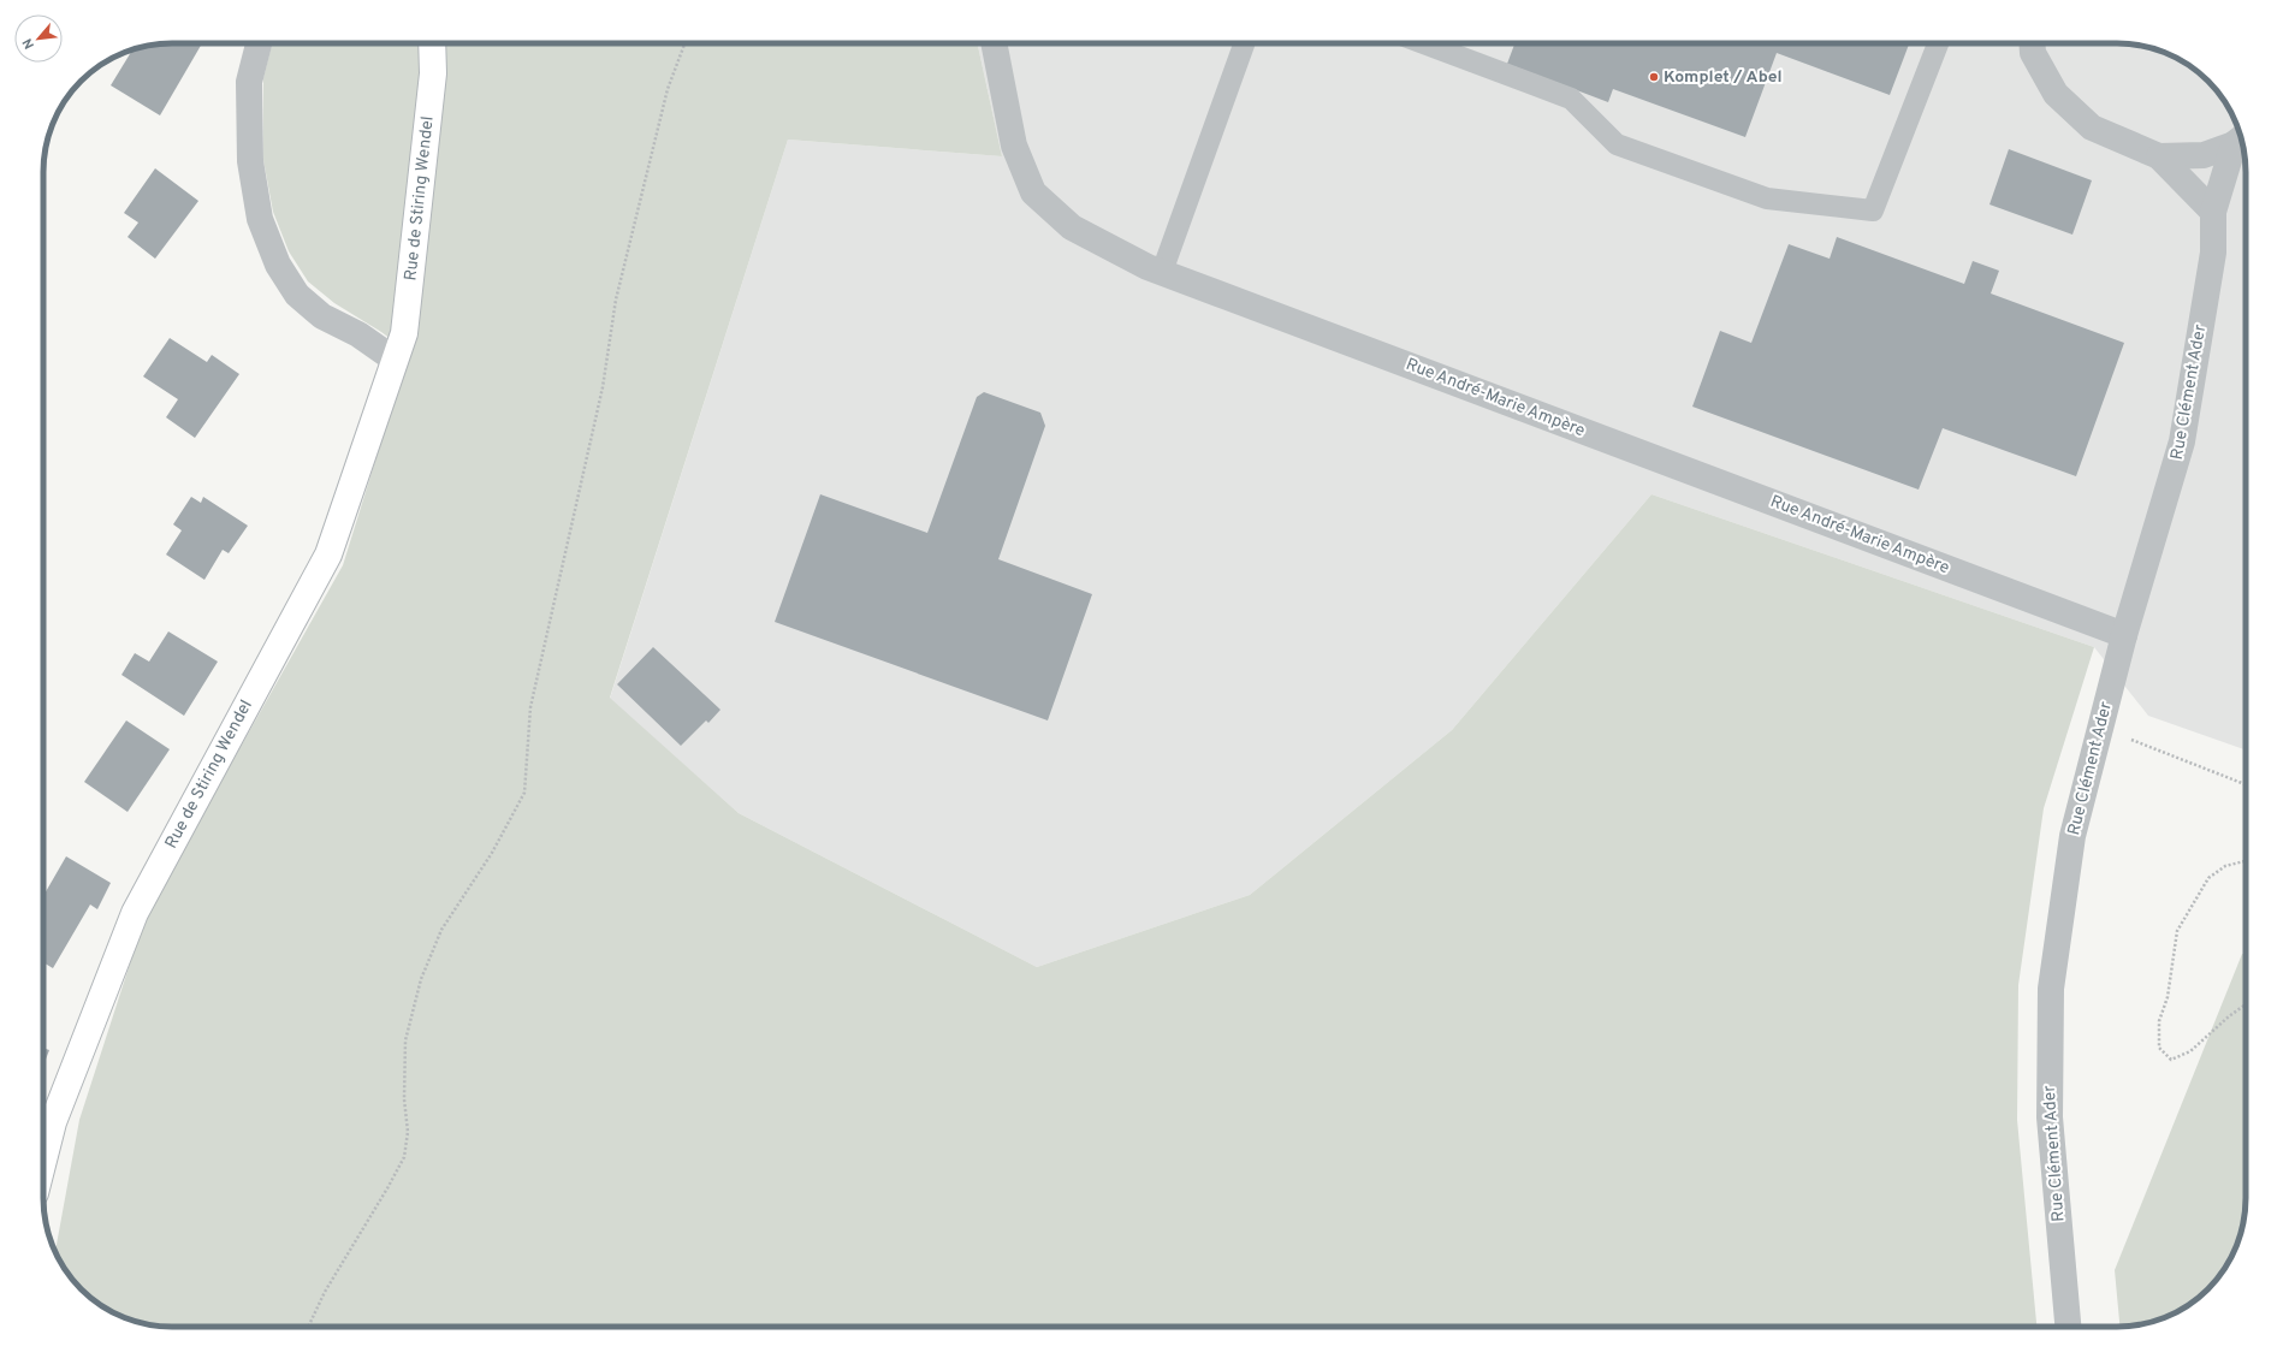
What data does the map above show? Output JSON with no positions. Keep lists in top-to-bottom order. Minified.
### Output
{"streets":{"main road":["Rue de Stiring Wendel"],"street":["Rue Clément Ader","Rue André-Marie Ampère"]},"crossings":[["Rue Clément Ader","Rue André-Marie Ampère"]],"places":["Komplet / Abel"],"north":"bottom left"}
